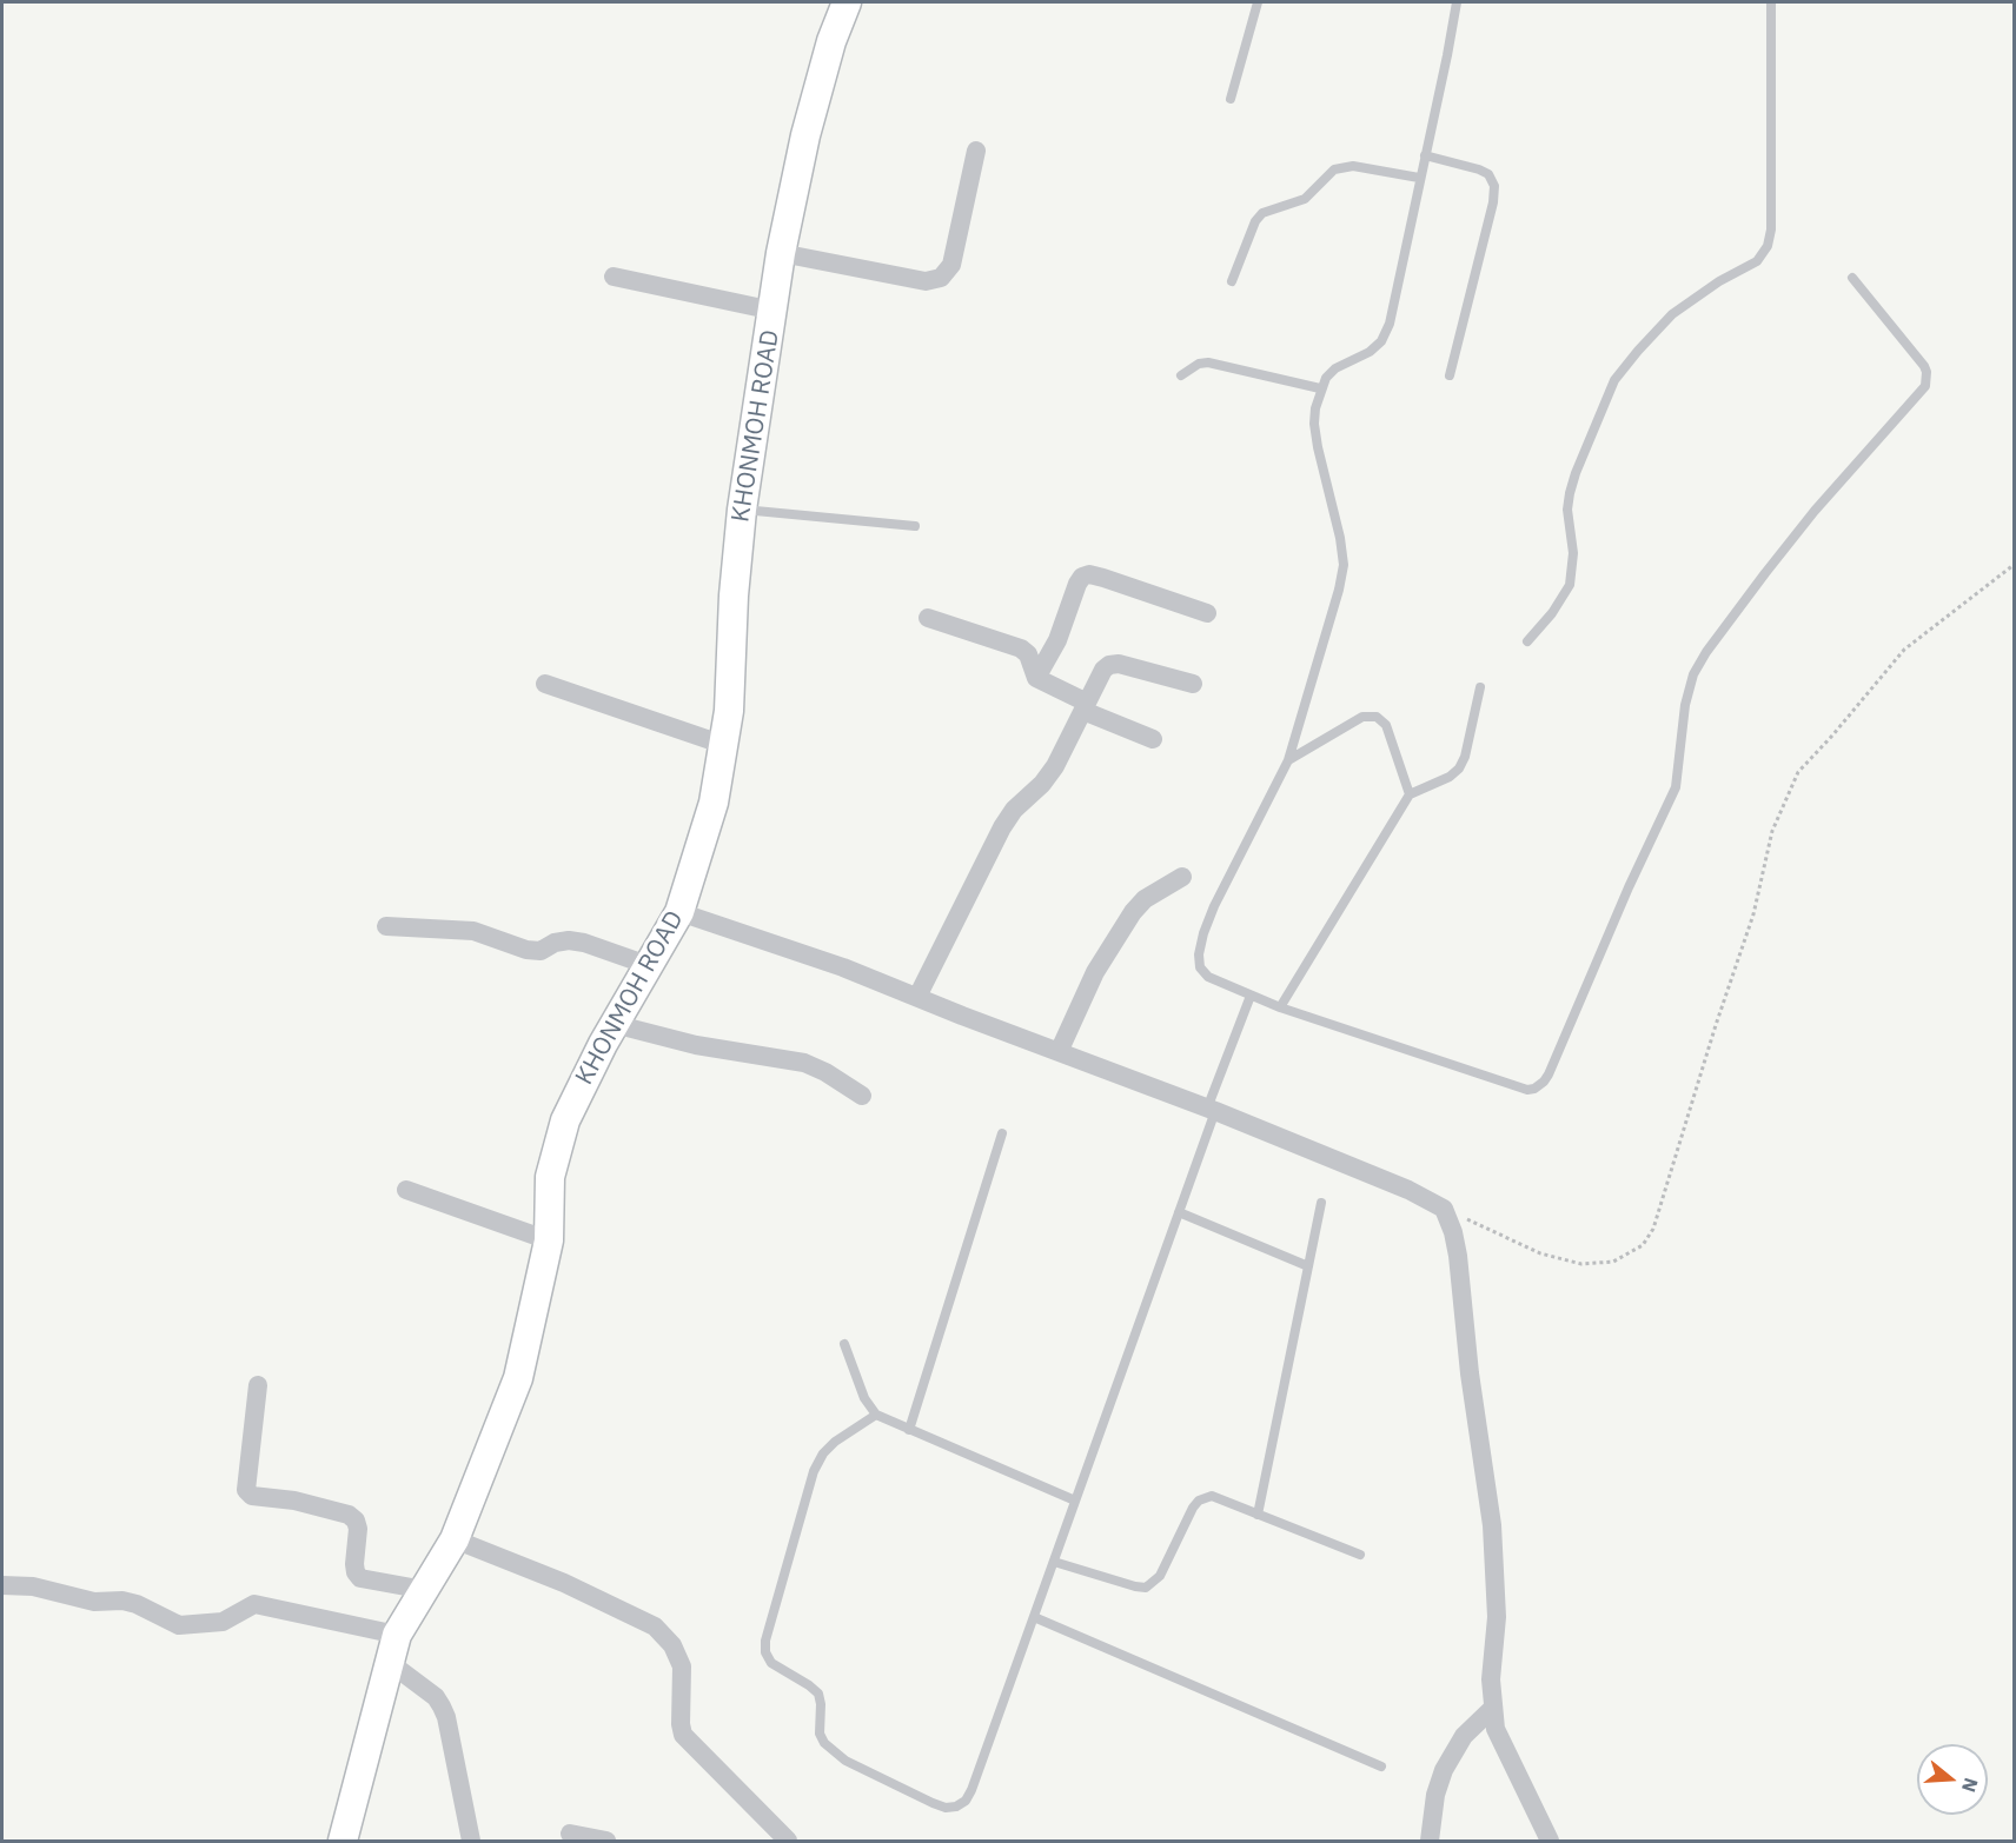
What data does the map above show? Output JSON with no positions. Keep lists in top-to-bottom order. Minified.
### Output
{"streets":{"main road":["KHONMOH ROAD"]},"north":"right"}
